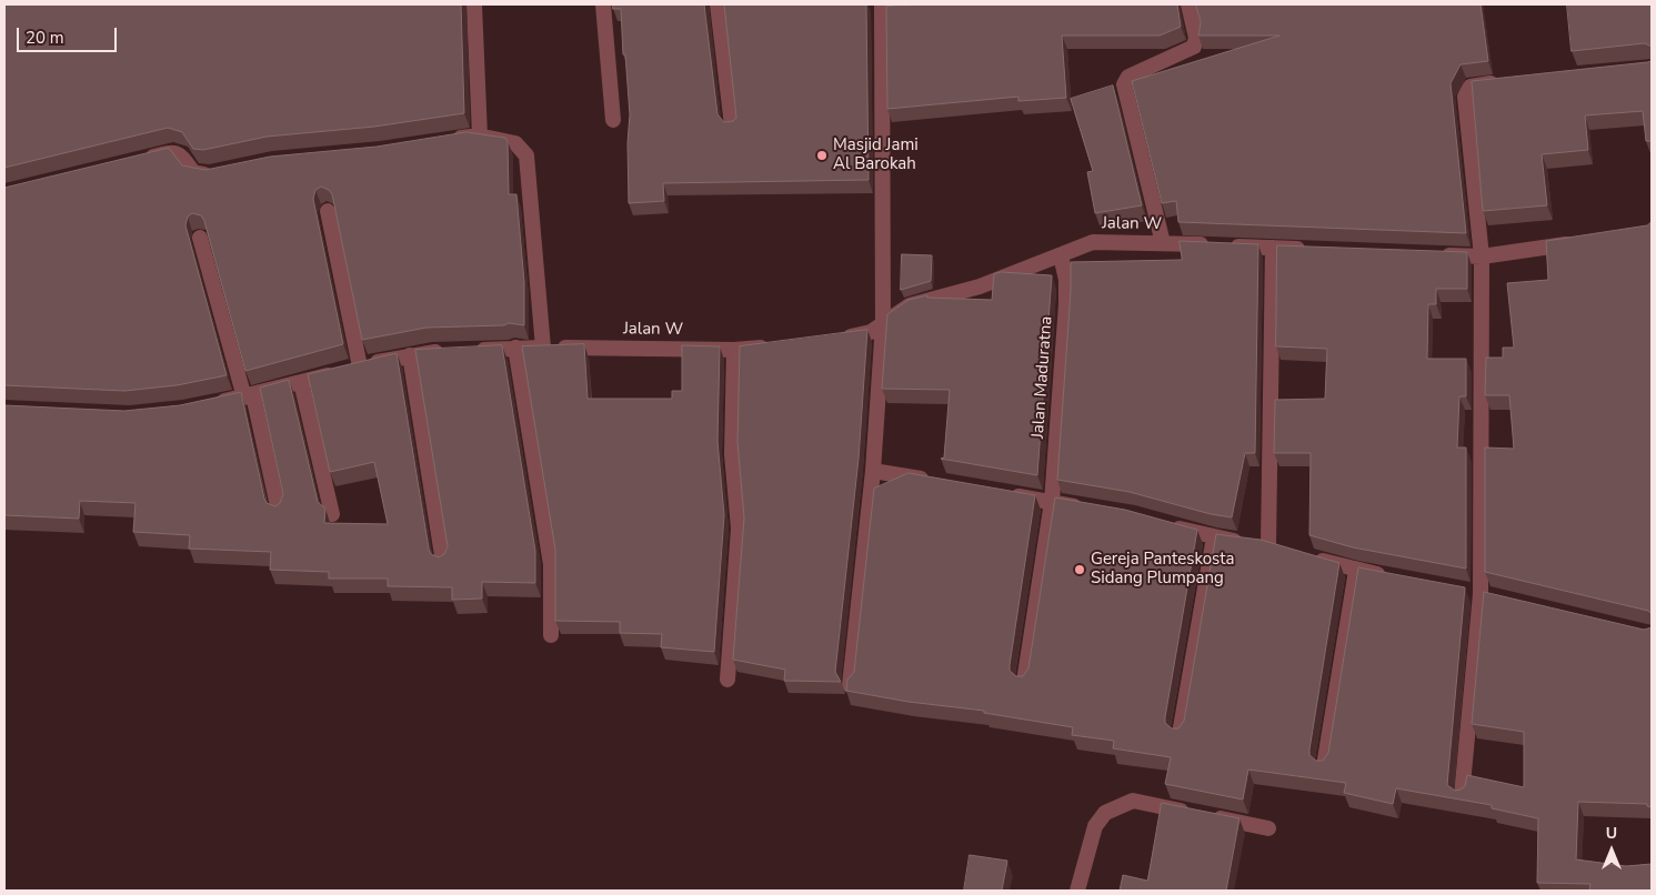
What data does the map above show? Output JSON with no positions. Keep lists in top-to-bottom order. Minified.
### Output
{"streets":{"street":["Jalan W","Jalan Maduratna"]},"crossings":[["Jalan W","Jalan Maduratna"]],"places":["Masjid Jami Al Barokah","Gereja Panteskosta Sidang Plumpang"],"scale_bar":"20 m","north":"top"}
